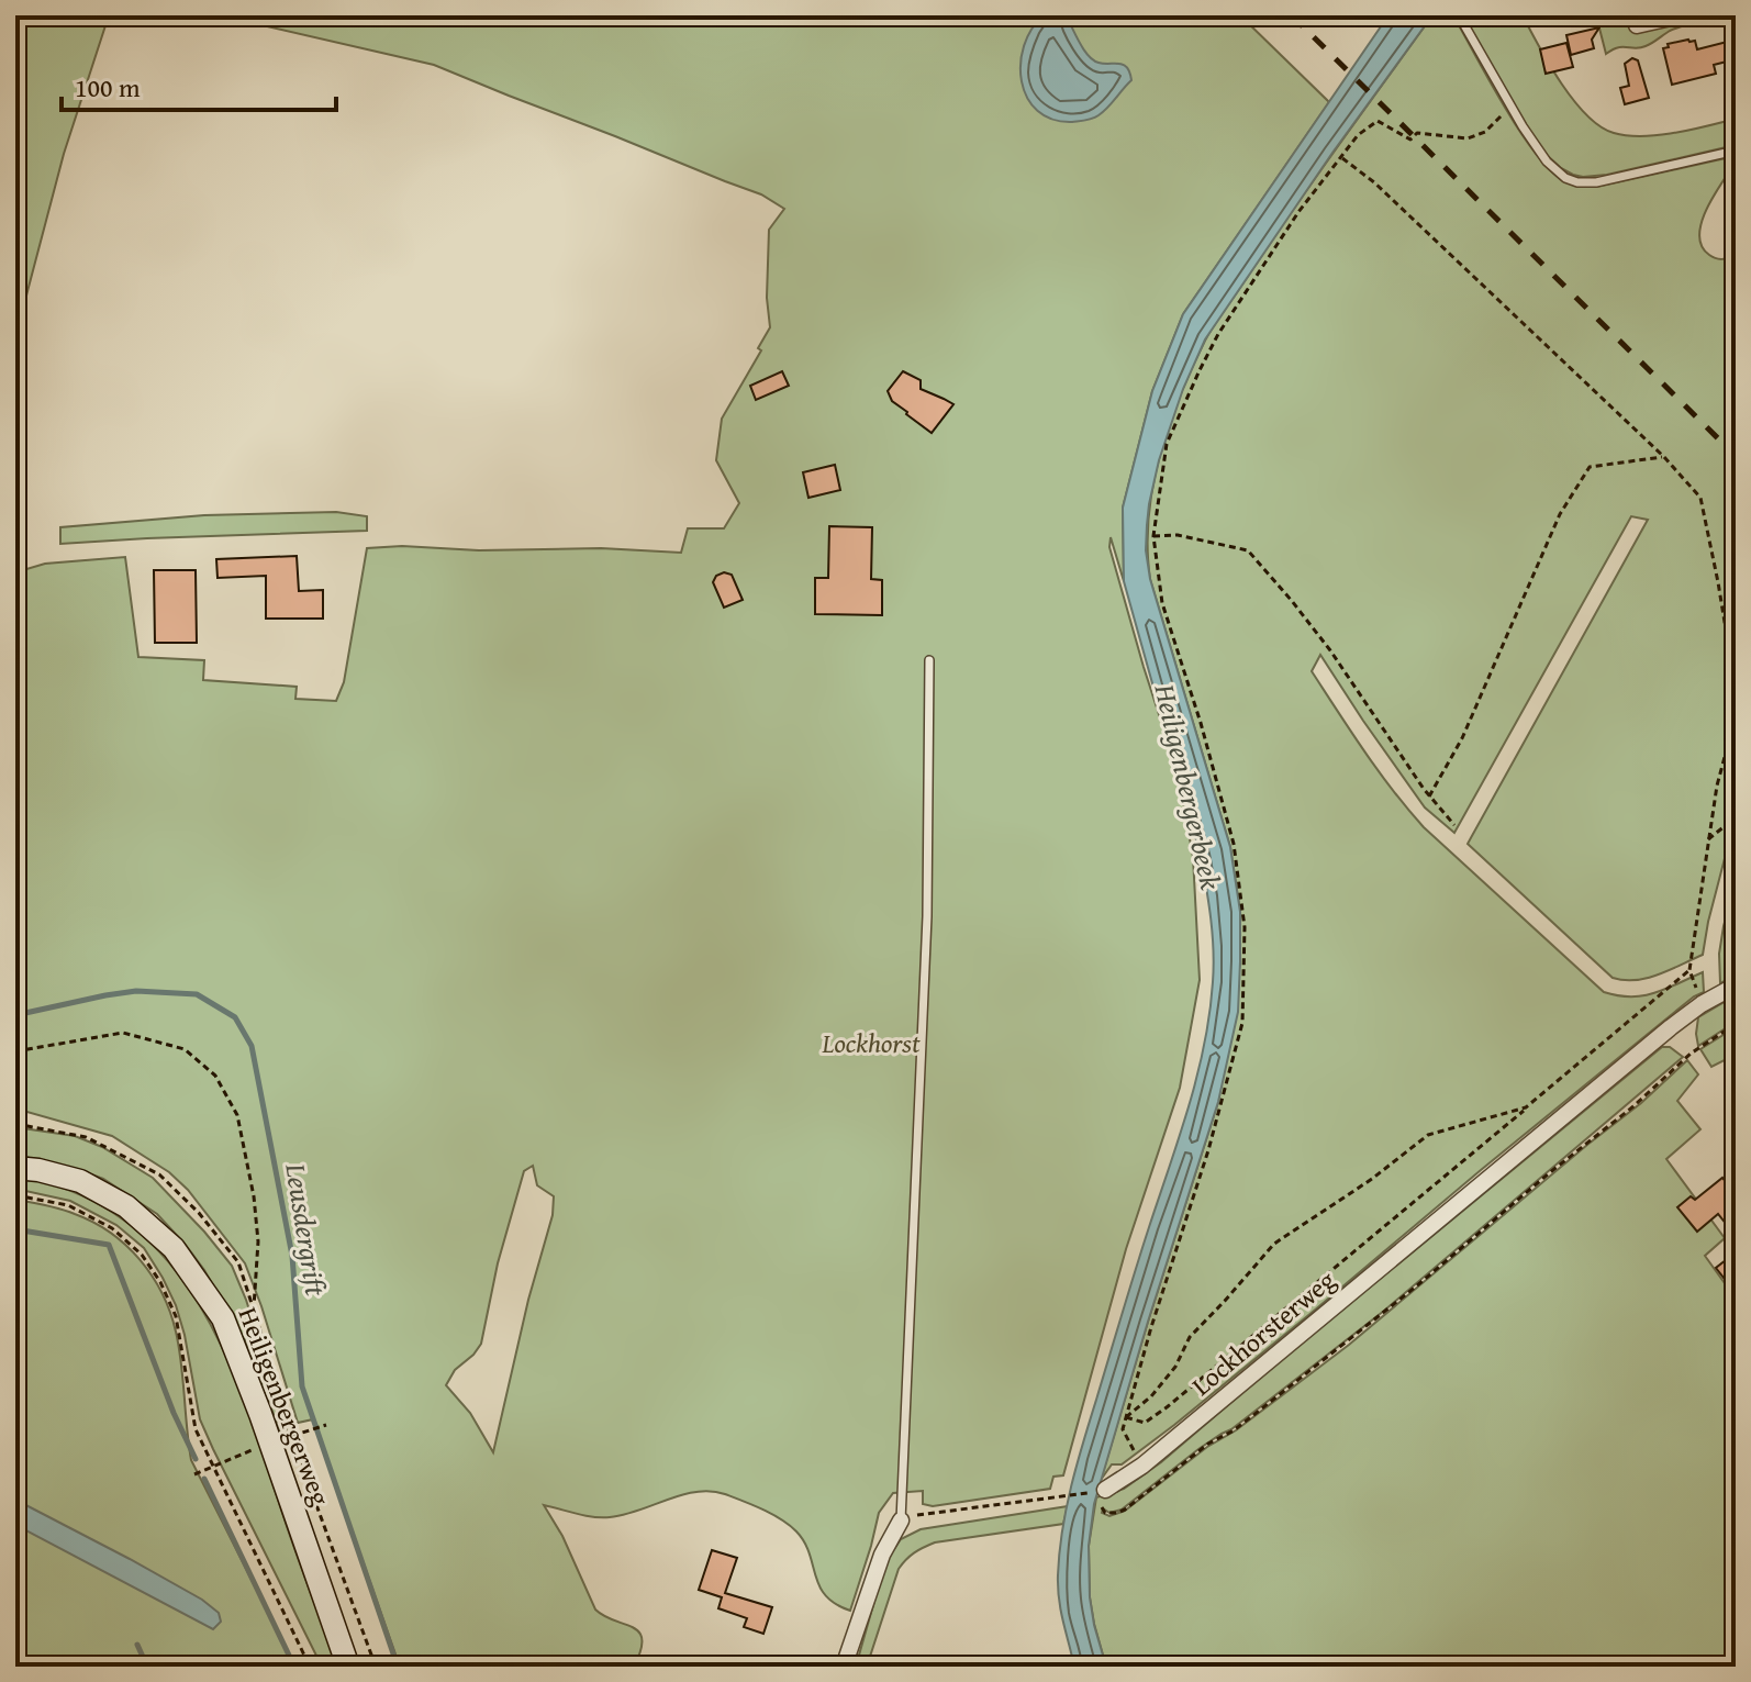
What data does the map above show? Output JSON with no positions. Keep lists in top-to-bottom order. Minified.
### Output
{"streets":{"main road":["Heiligenbergerweg"],"street":["Lockhorsterweg"]},"water":["Heiligenbergerbeek","Leusdergrift"],"parks":["Lockhorst"],"scale_bar":"100 m"}
